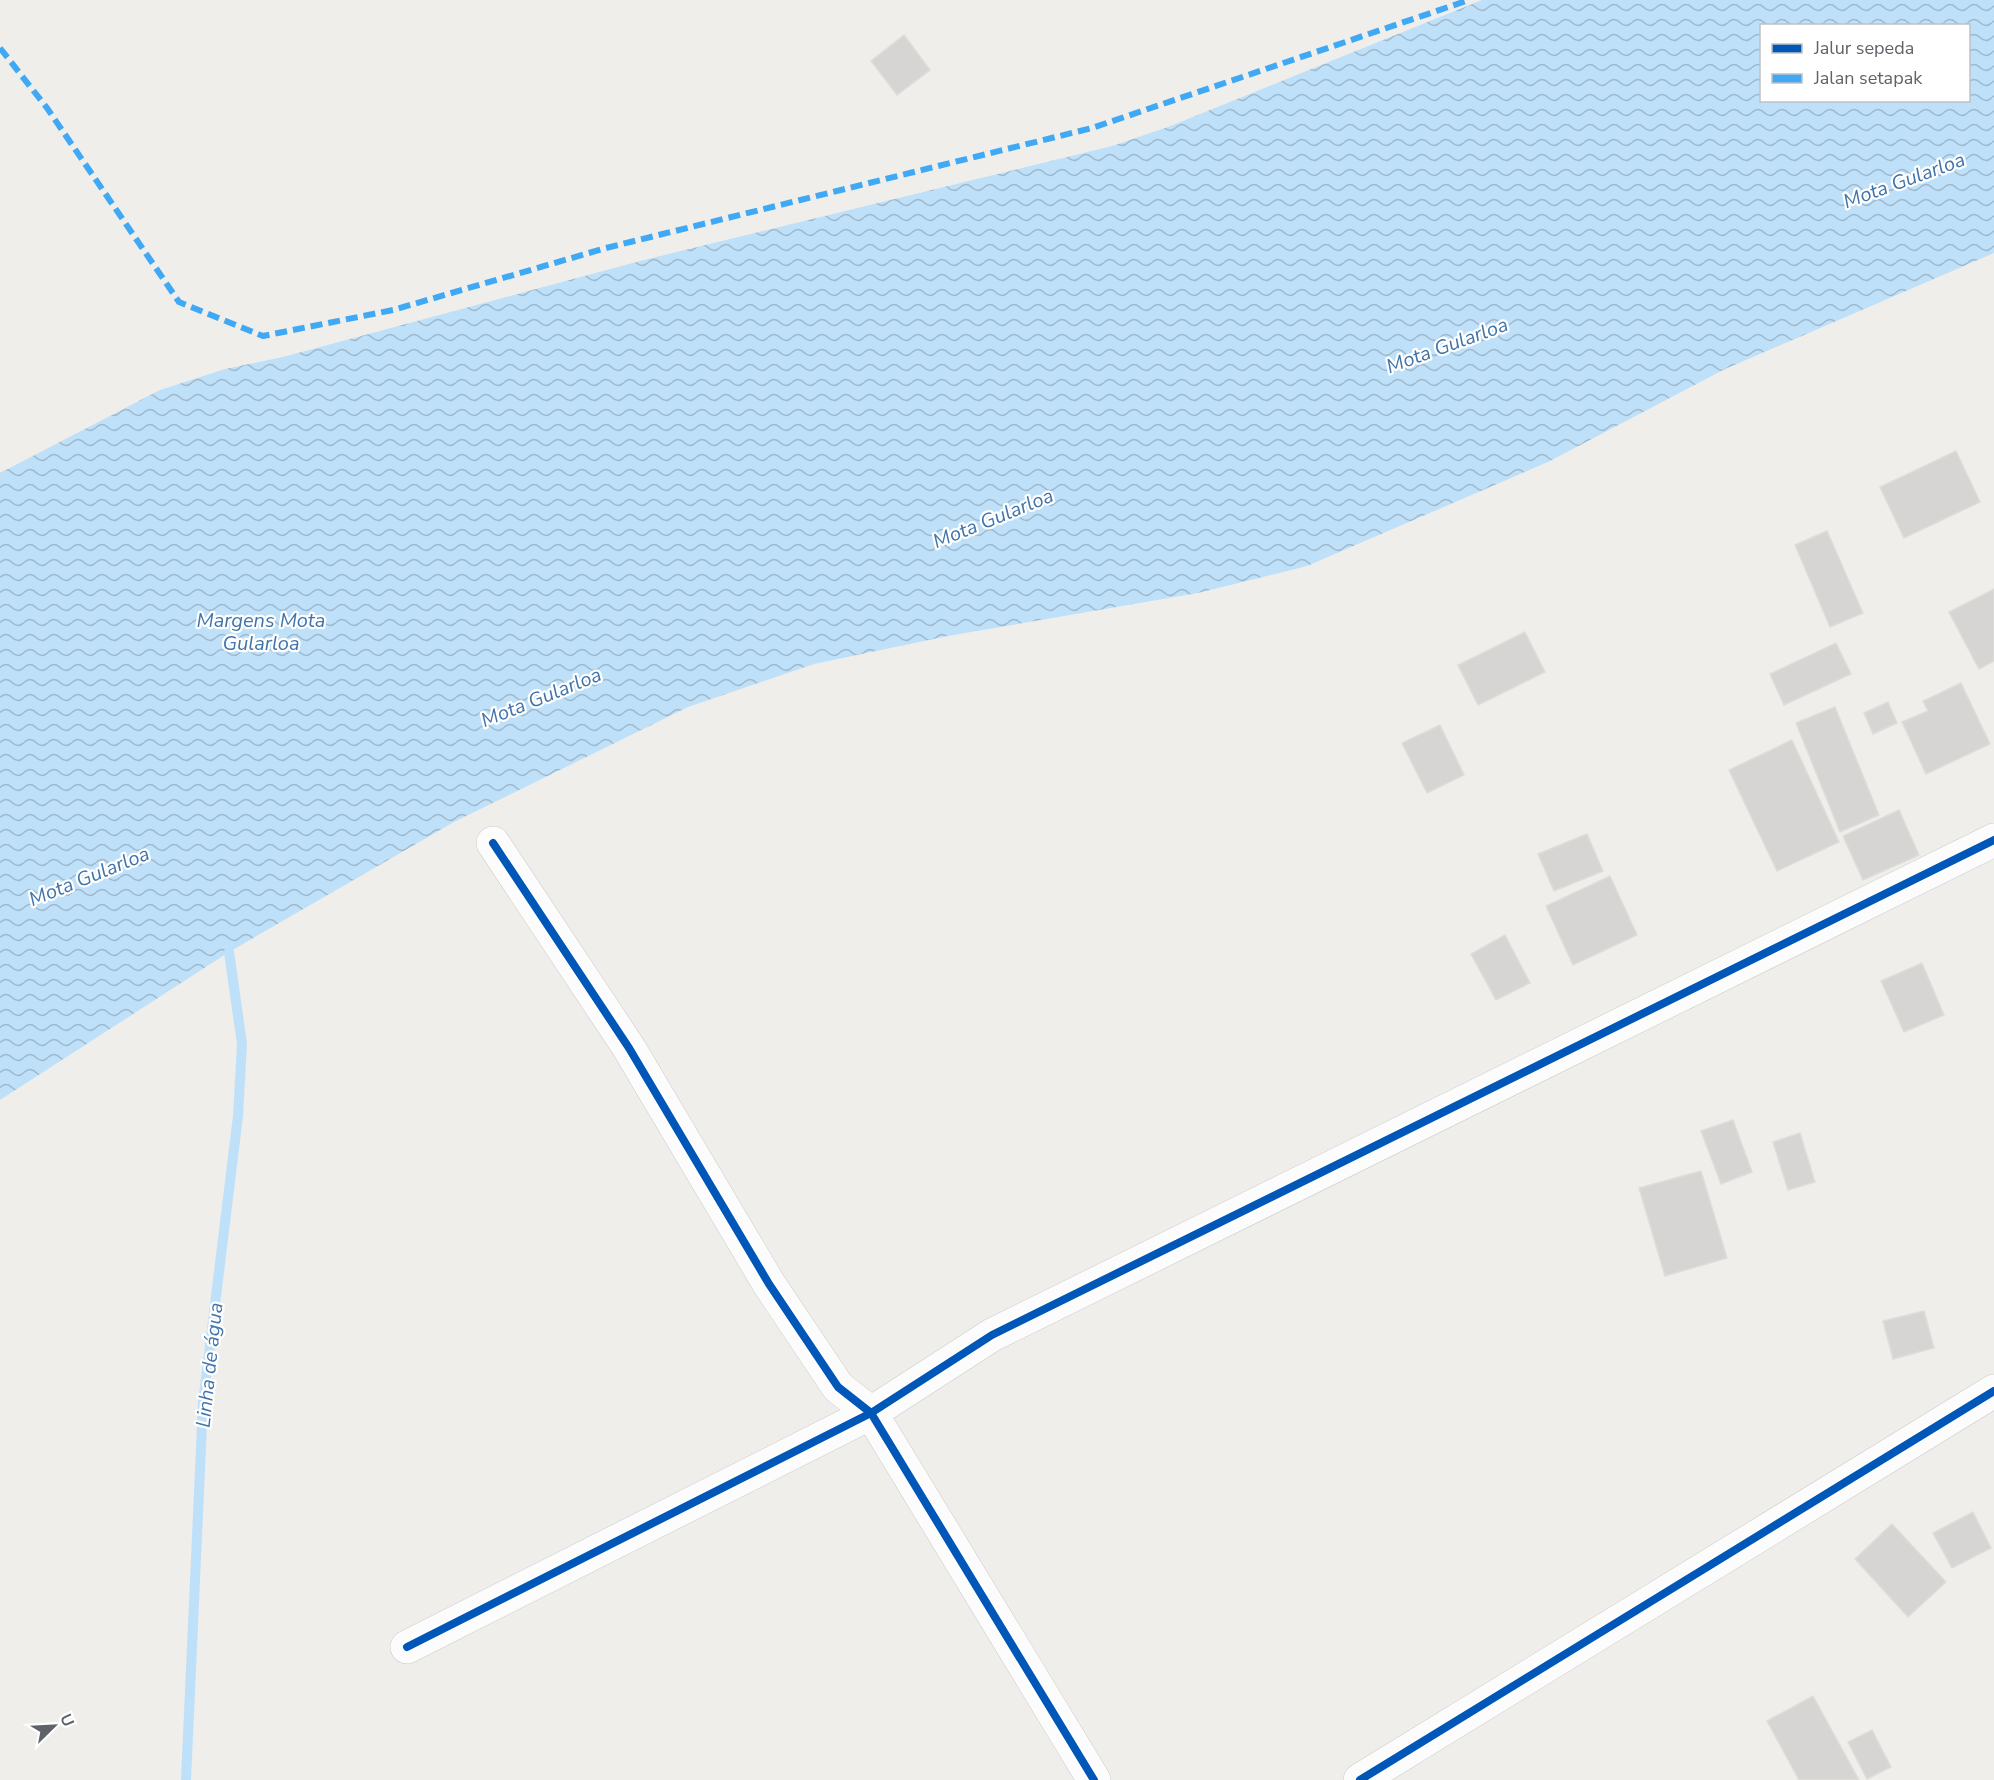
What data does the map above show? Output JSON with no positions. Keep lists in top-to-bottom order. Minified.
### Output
{"water":["Mota Gularloa","Margens Mota Gularloa","Linha de água"],"legend":["Jalur sepeda","Jalan setapak"],"north":"top right"}
